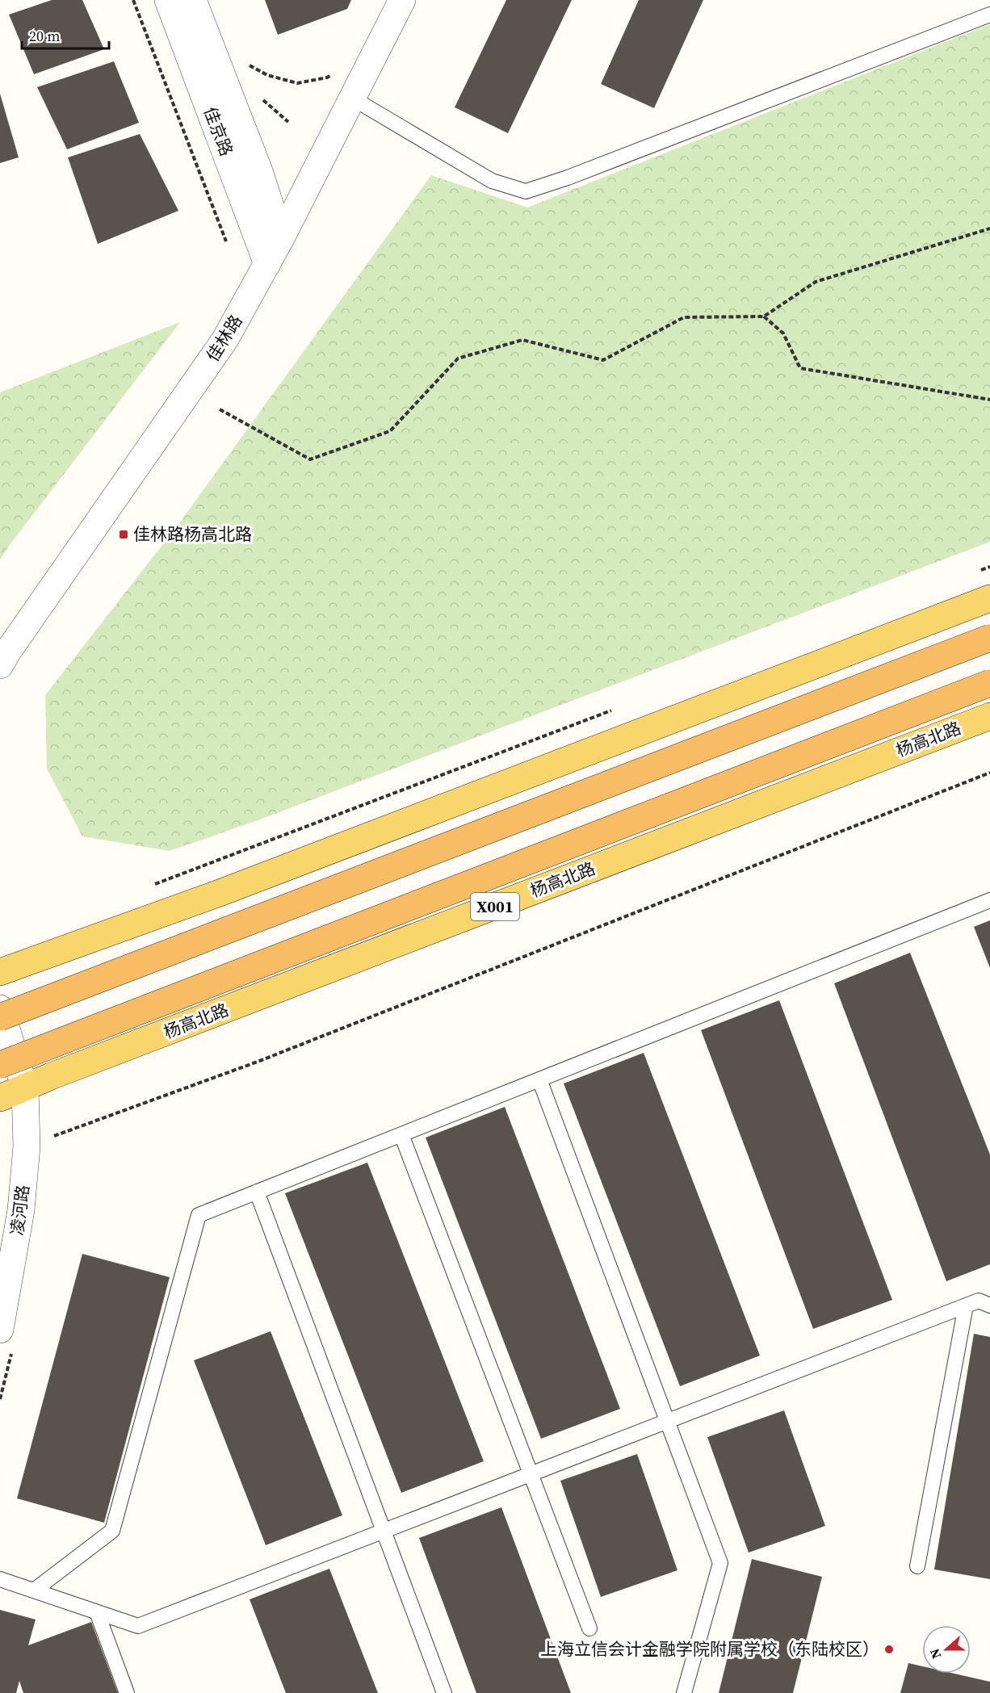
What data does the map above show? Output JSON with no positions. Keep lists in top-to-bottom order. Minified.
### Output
{"streets":{"highway":["杨高北路","X001"],"street":["佳京路","佳林路","凌河路"]},"crossings":[["佳京路","佳林路"],["杨高北路","凌河路"]],"places":{"transit":["佳林路杨高北路"],"other":["上海立信会计金融学院附属学校（东陆校区）"]},"scale_bar":"20 m","north":"left"}
